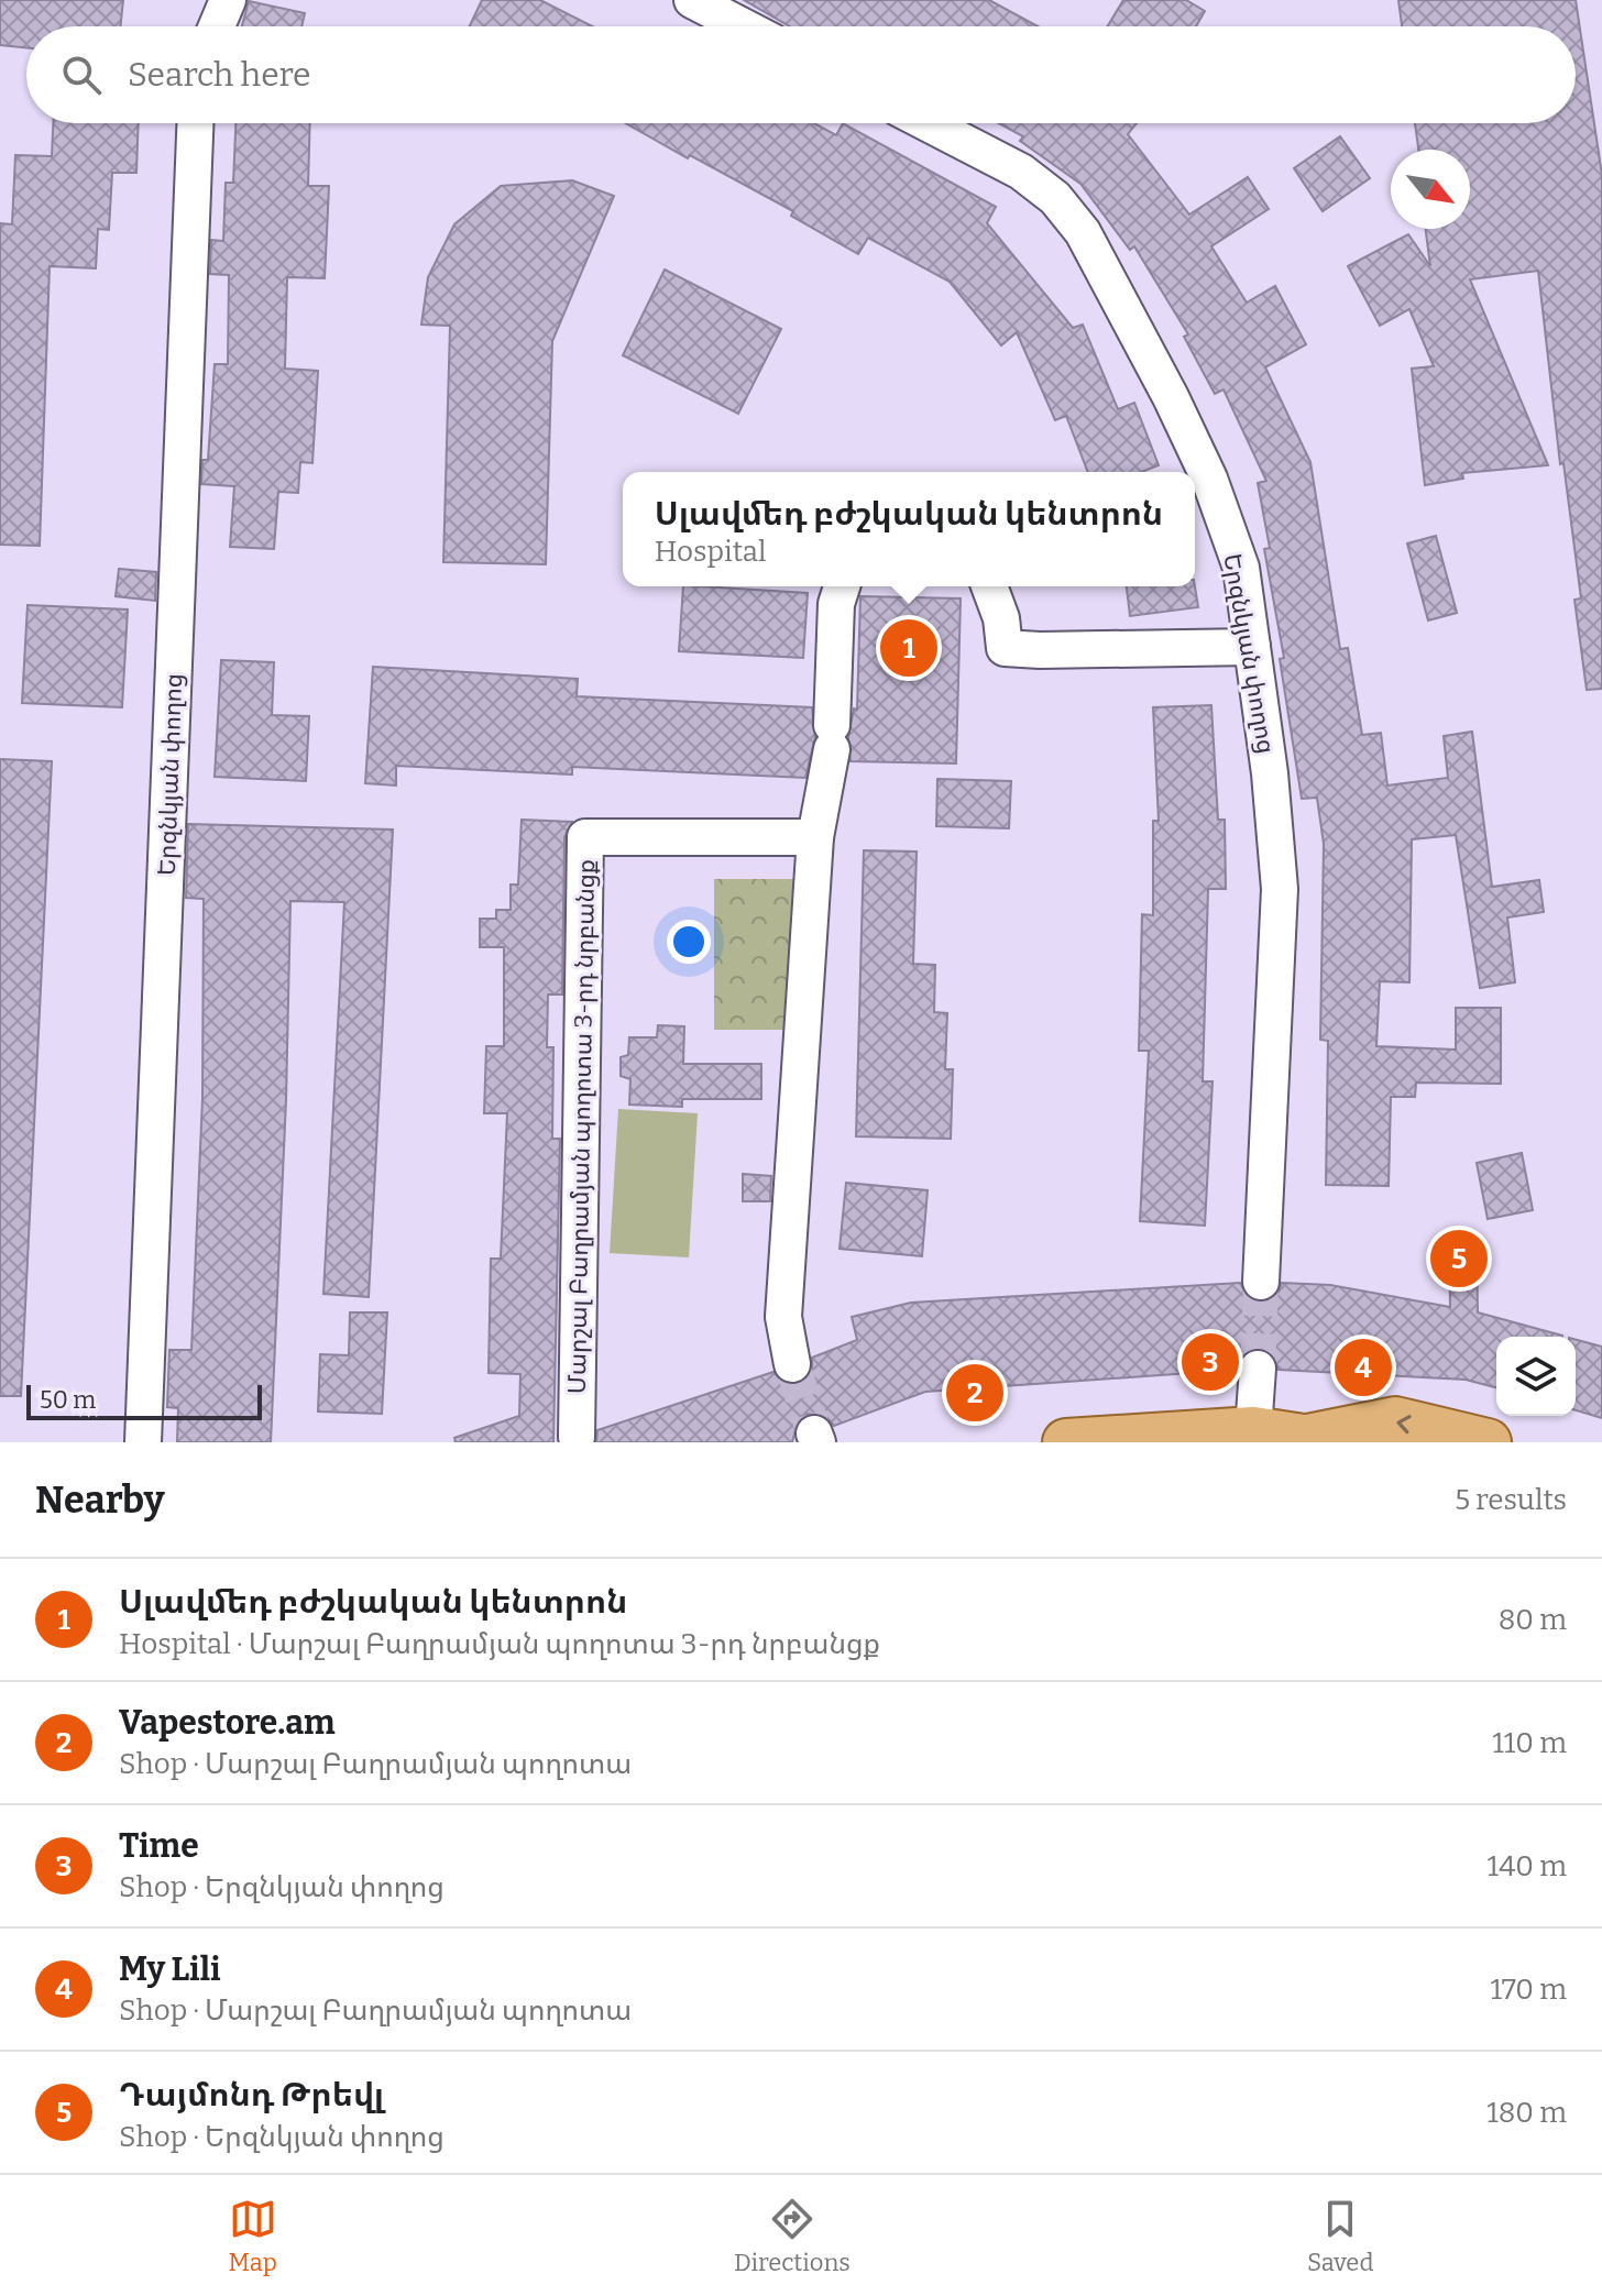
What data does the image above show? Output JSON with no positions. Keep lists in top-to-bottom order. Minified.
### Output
{"streets":{"street":["Երզնկյան փողոց","Մարշալ Բաղրամյան պողոտա 3-րդ նրբանցք"]},"scale_bar":"50 m","north":"bottom right","page":{"search":"Search here","popup":["Սլավմեդ բժշկական կենտրոն","Hospital"],"pins":["1","5","3","4","2"],"scale":"50 m","heading":["Nearby","5 results"],"list":[{"mark":"1","name":"Սլավմեդ բժշկական կենտրոն","note":"Hospital · Մարշալ Բաղրամյան պողոտա 3-րդ նրբանցք","value":"80 m"},{"mark":"2","name":"Vapestore.am","note":"Shop · Մարշալ Բաղրամյան պողոտա","value":"110 m"},{"mark":"3","name":"Time","note":"Shop · Երզնկյան փողոց","value":"140 m"},{"mark":"4","name":"My Lili","note":"Shop · Մարշալ Բաղրամյան պողոտա","value":"170 m"},{"mark":"5","name":"Դայմոնդ Թրեվլ","note":"Shop · Երզնկյան փողոց","value":"180 m"}],"nav":["Map","Directions","Saved"]}}
